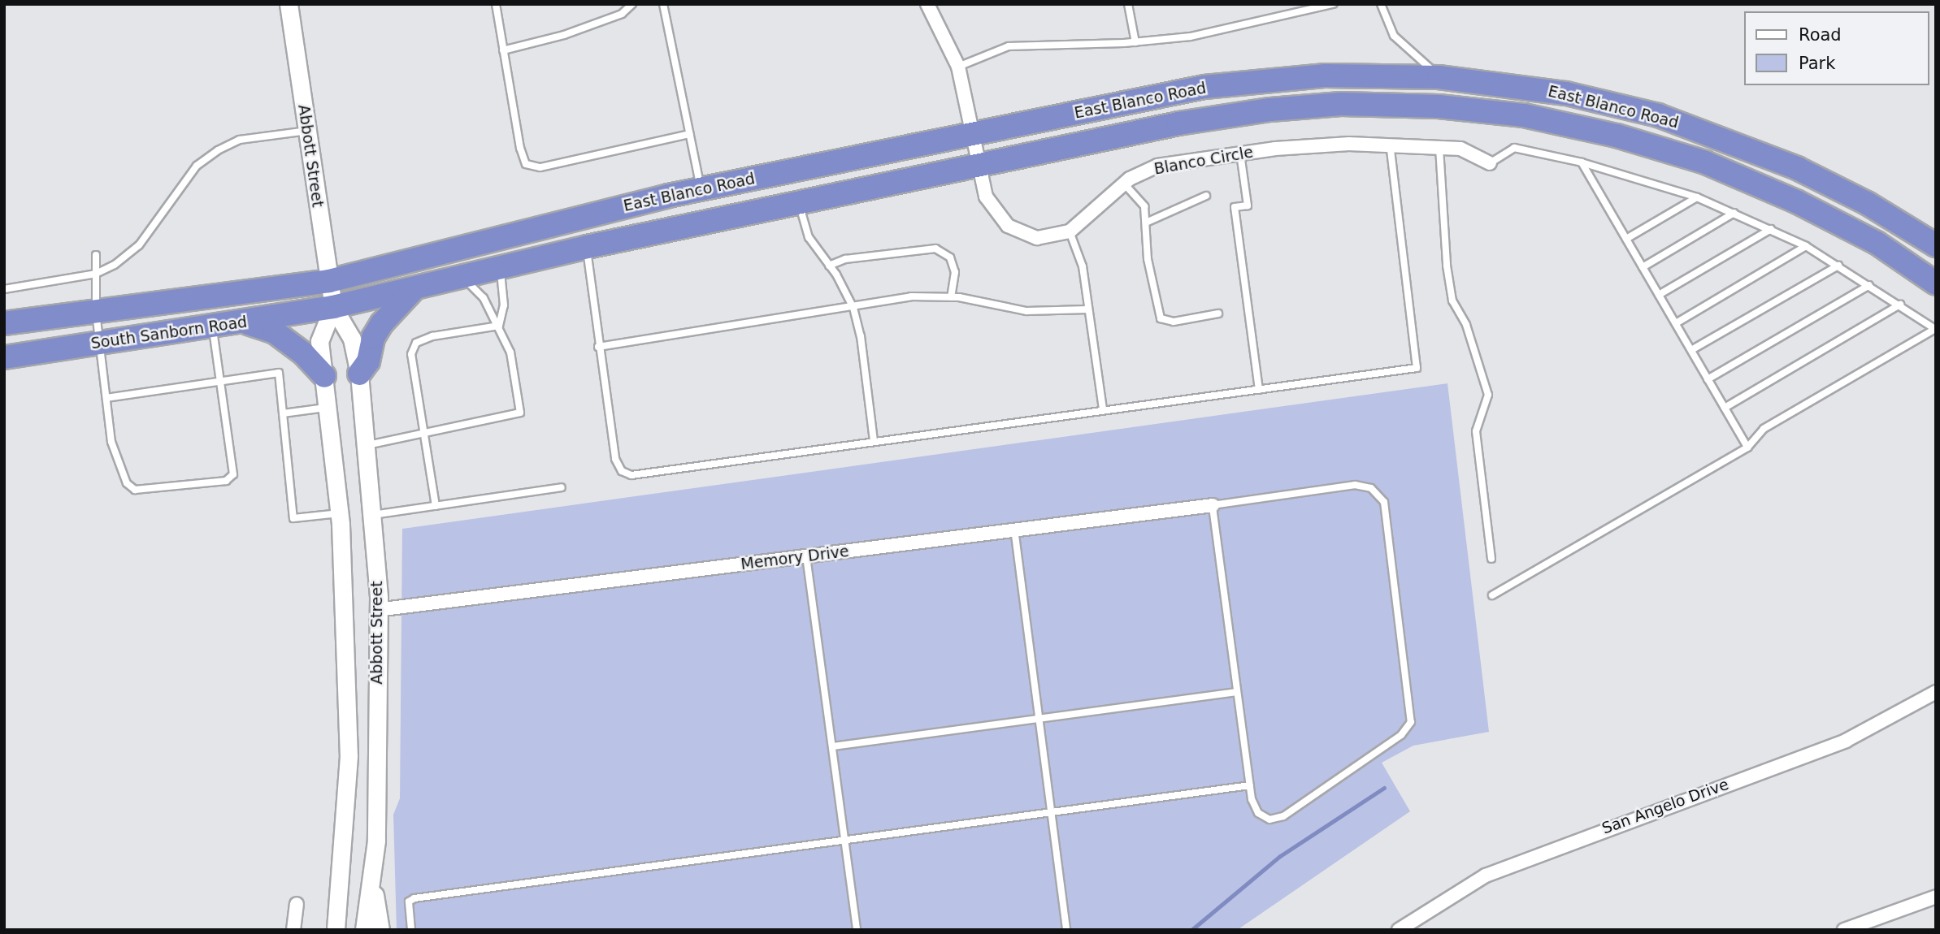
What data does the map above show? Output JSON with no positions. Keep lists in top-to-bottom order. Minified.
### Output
{"streets":{"highway":["East Blanco Road","South Sanborn Road"],"main road":["Abbott Street"],"street":["Blanco Circle","Memory Drive","San Angelo Drive"]},"crossings":[["East Blanco Road","Abbott Street"],["East Blanco Road","Blanco Circle"],["East Blanco Road","South Sanborn Road"],["Abbott Street","South Sanborn Road"],["Abbott Street","Memory Drive"]],"legend":["Road","Park"]}
